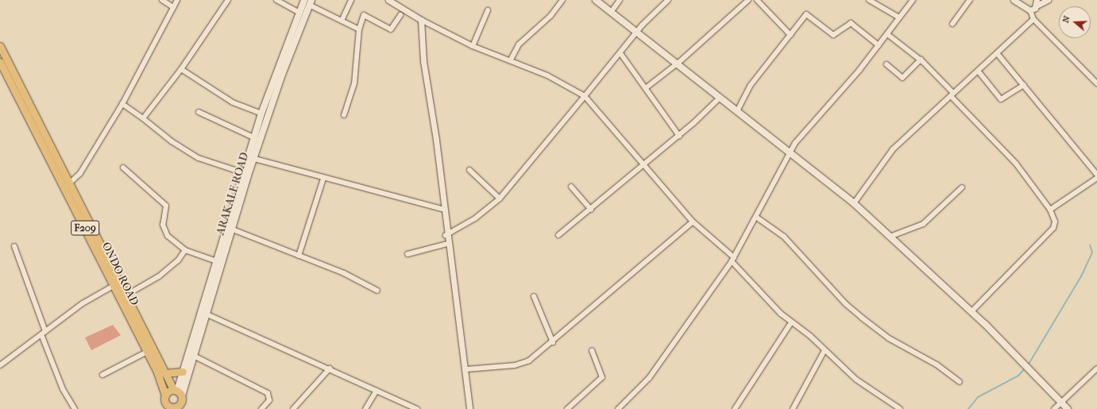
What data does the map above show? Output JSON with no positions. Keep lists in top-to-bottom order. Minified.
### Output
{"streets":{"main road":["ARAKALE ROAD","F209","ONDO ROAD"]},"crossings":[["ARAKALE ROAD","F209"],["ARAKALE ROAD","ONDO ROAD"],["F209","ONDO ROAD"]],"north":"left"}
